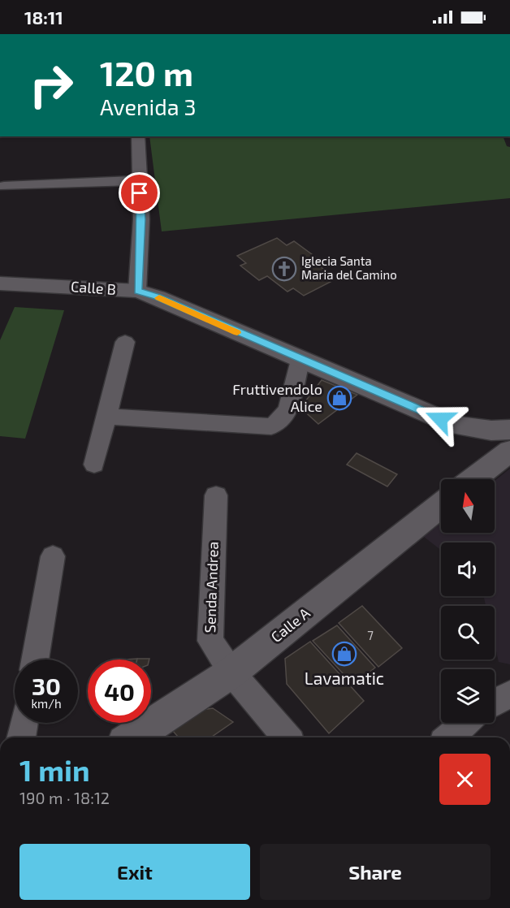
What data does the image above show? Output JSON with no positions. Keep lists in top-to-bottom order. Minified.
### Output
{"streets":{"street":["Calle B","Senda Andrea","Calle A"]},"crossings":[["Senda Andrea","Calle A"]],"places":{"church":["Iglecia Santa Maria del Camino"],"shop":["Fruttivendolo Alice","Lavamatic"]},"house_numbers":["7"],"north":"top","page":{"status":"18:11","turn":["120 m","Avenida 3"],"speed":"30 km/h","limit":"40","heading":["1 min","190 m · 18:12"],"buttons":["Exit","Share"]}}
